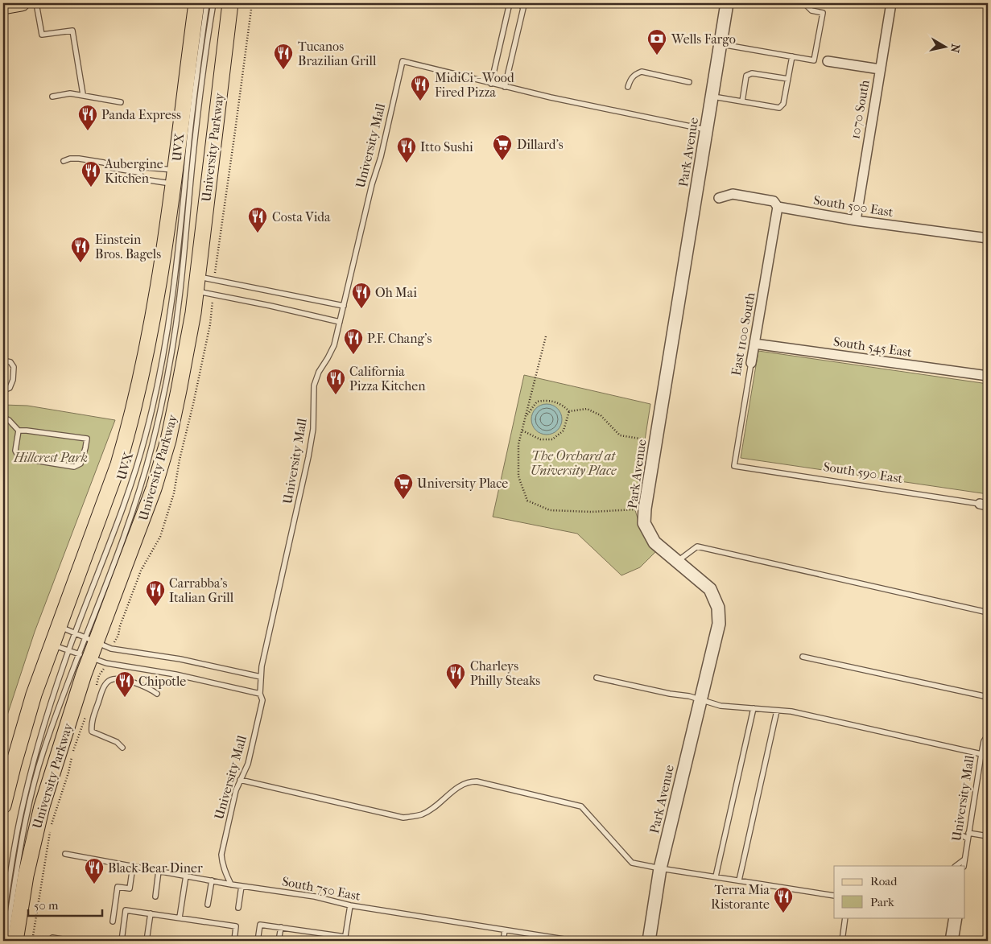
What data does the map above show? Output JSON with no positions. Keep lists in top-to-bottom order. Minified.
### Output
{"streets":{"main road":["University Parkway"],"street":["1070 South","Park Avenue","South 500 East","East 1100 South","South 545 East"],"lane":["University Mall","UVX","South 590 East","South 750 East"]},"crossings":[["1070 South","South 500 East"],["University Mall","South 750 East"],["South 500 East","East 1100 South"],["East 1100 South","South 545 East"],["East 1100 South","South 590 East"]],"parks":["The Orchard at University Place","Hillcrest Park"],"places":{"bank":["Wells Fargo"],"restaurant":["Tucanos Brazilian Grill","MidiCi - Wood Fired Pizza","Panda Express","Itto Sushi","Aubergine Kitchen","Costa Vida","Einstein Bros. Bagels","Oh Mai","P.F. Chang's","California Pizza Kitchen","Carrabba's Italian Grill","Charleys Philly Steaks","Chipotle","Black Bear Diner","Terra Mia Ristorante"],"supermarket":["Dillard's","University Place"]},"legend":["Road","Park"],"scale_bar":"50 m","north":"right"}
